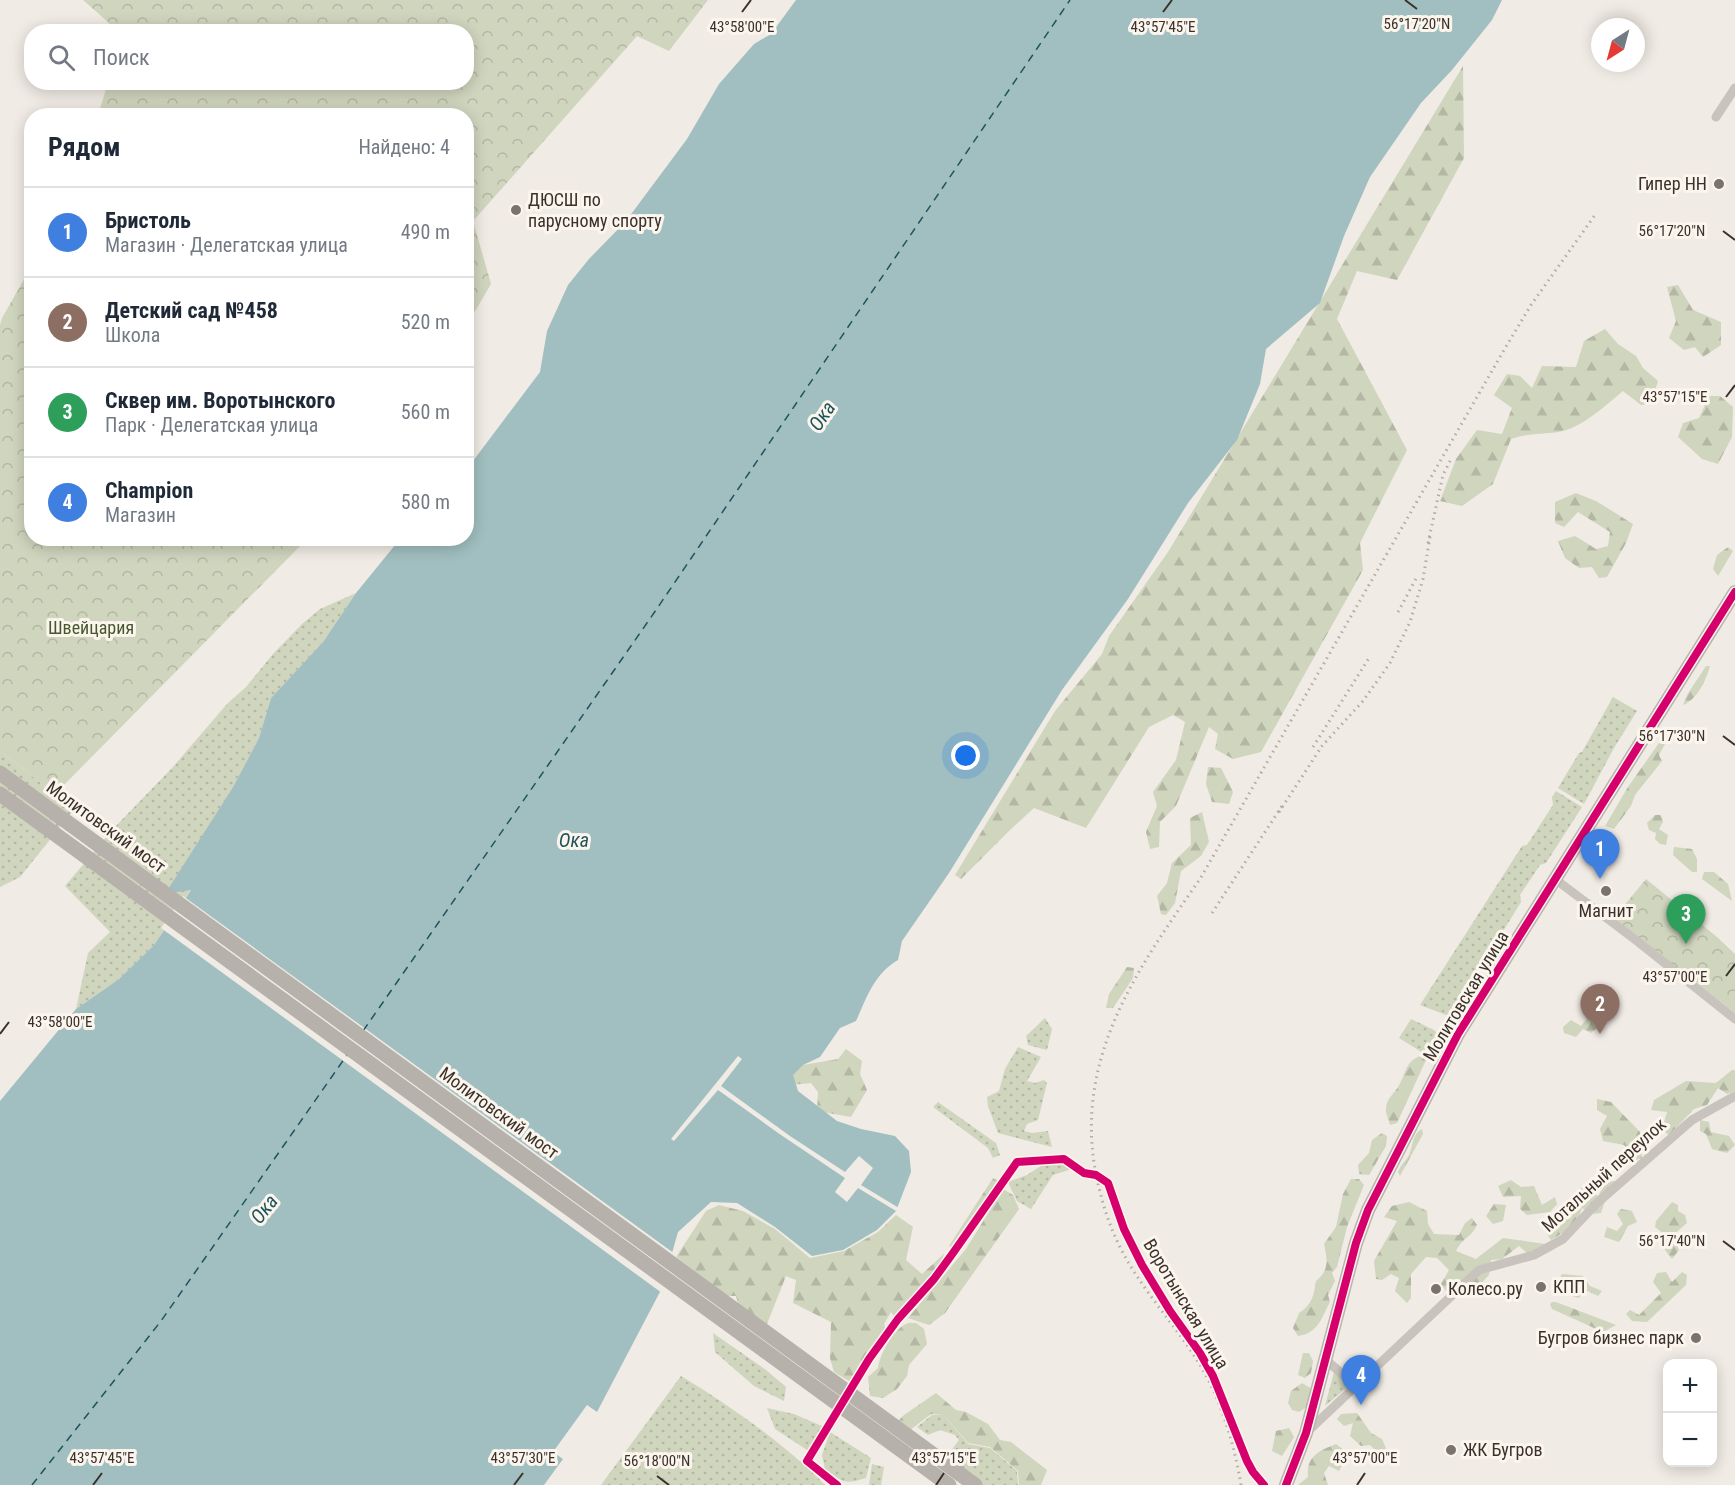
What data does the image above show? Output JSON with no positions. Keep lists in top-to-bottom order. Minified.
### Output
{"streets":{"main road":["Молитовский мост"],"street":["Молитовская улица","Мотальный переулок","Воротынская улица"]},"crossings":[["Молитовская улица","Мотальный переулок"]],"water":["Ока"],"parks":["Швейцария"],"places":["Гипер НН","ДЮСШ по парусному спорту","Магнит","КПП","Колесо.ру","Бугров бизнес парк","ЖК Бугров"],"north":"bottom left","page":{"search":"Поиск","heading":["Рядом","Найдено: 4"],"list":[{"mark":"1","name":"Бристоль","note":"Магазин · Делегатская улица","value":"490 m"},{"mark":"2","name":"Детский сад №458","note":"Школа","value":"520 m"},{"mark":"3","name":"Сквер им. Воротынского","note":"Парк · Делегатская улица","value":"560 m"},{"mark":"4","name":"Champion","note":"Магазин","value":"580 m"}],"pins":["1","3","2","4"],"map_buttons":["+","−"]},"coordinates":["56°17'20\"N","43°57'45\"E","43°58'00\"E","43°57'15\"E","56°17'30\"N","43°57'00\"E","56°17'40\"N","43°57'30\"E","56°18'00\"N"]}
